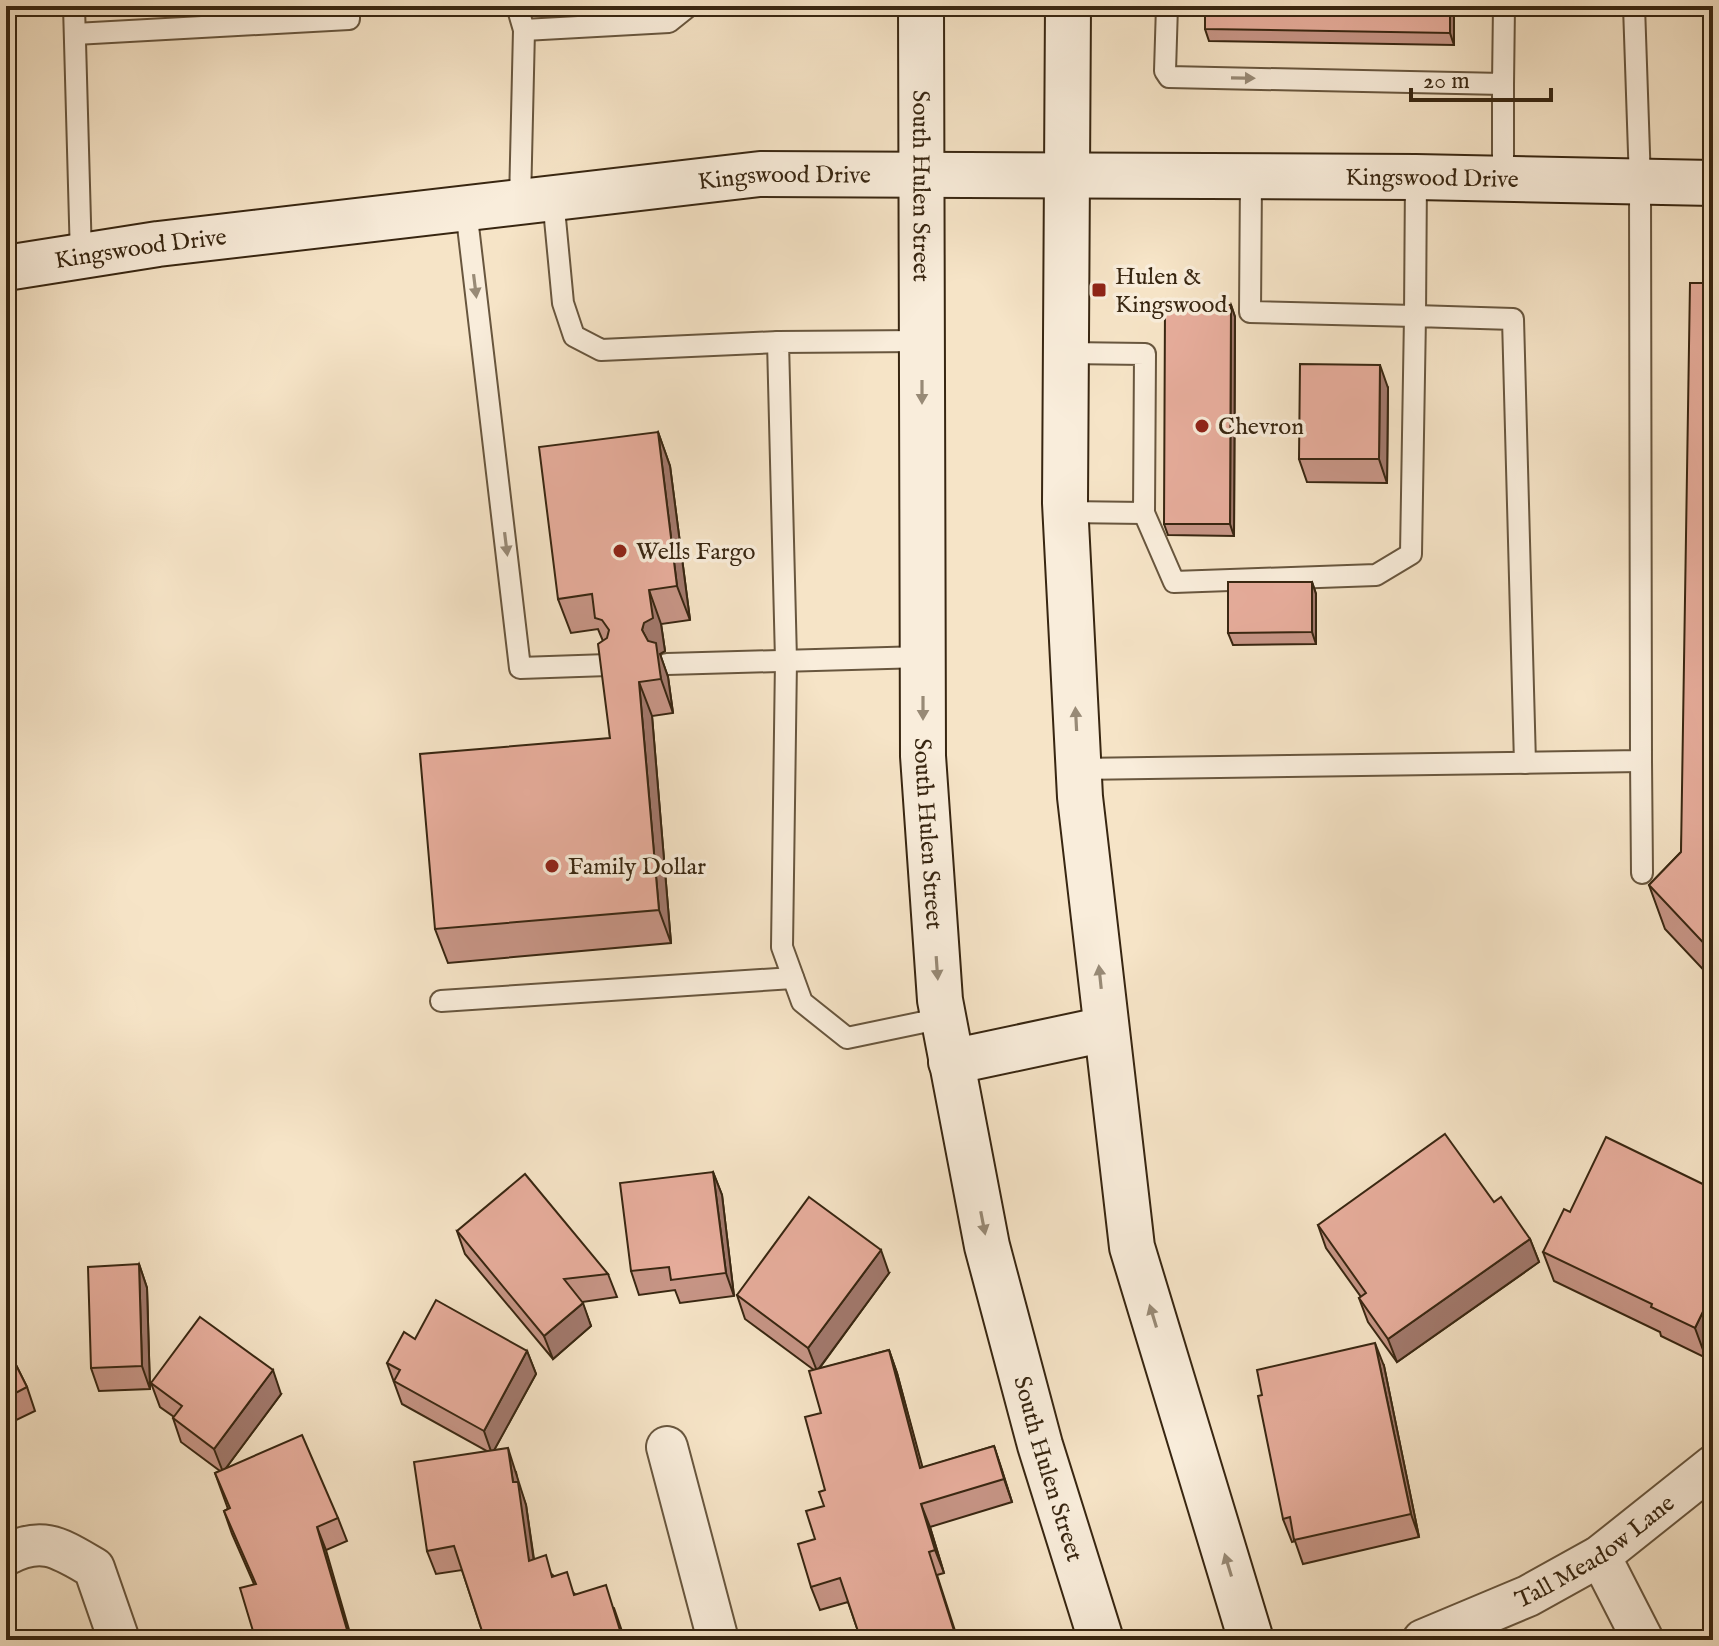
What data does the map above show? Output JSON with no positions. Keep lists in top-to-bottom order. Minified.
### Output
{"streets":{"main road":["Kingswood Drive","South Hulen Street"],"street":["Tall Meadow Lane"]},"crossings":[["Kingswood Drive","South Hulen Street"]],"places":{"transit":["Hulen & Kingswood"],"other":["Chevron","Wells Fargo","Family Dollar"]},"scale_bar":"20 m"}
